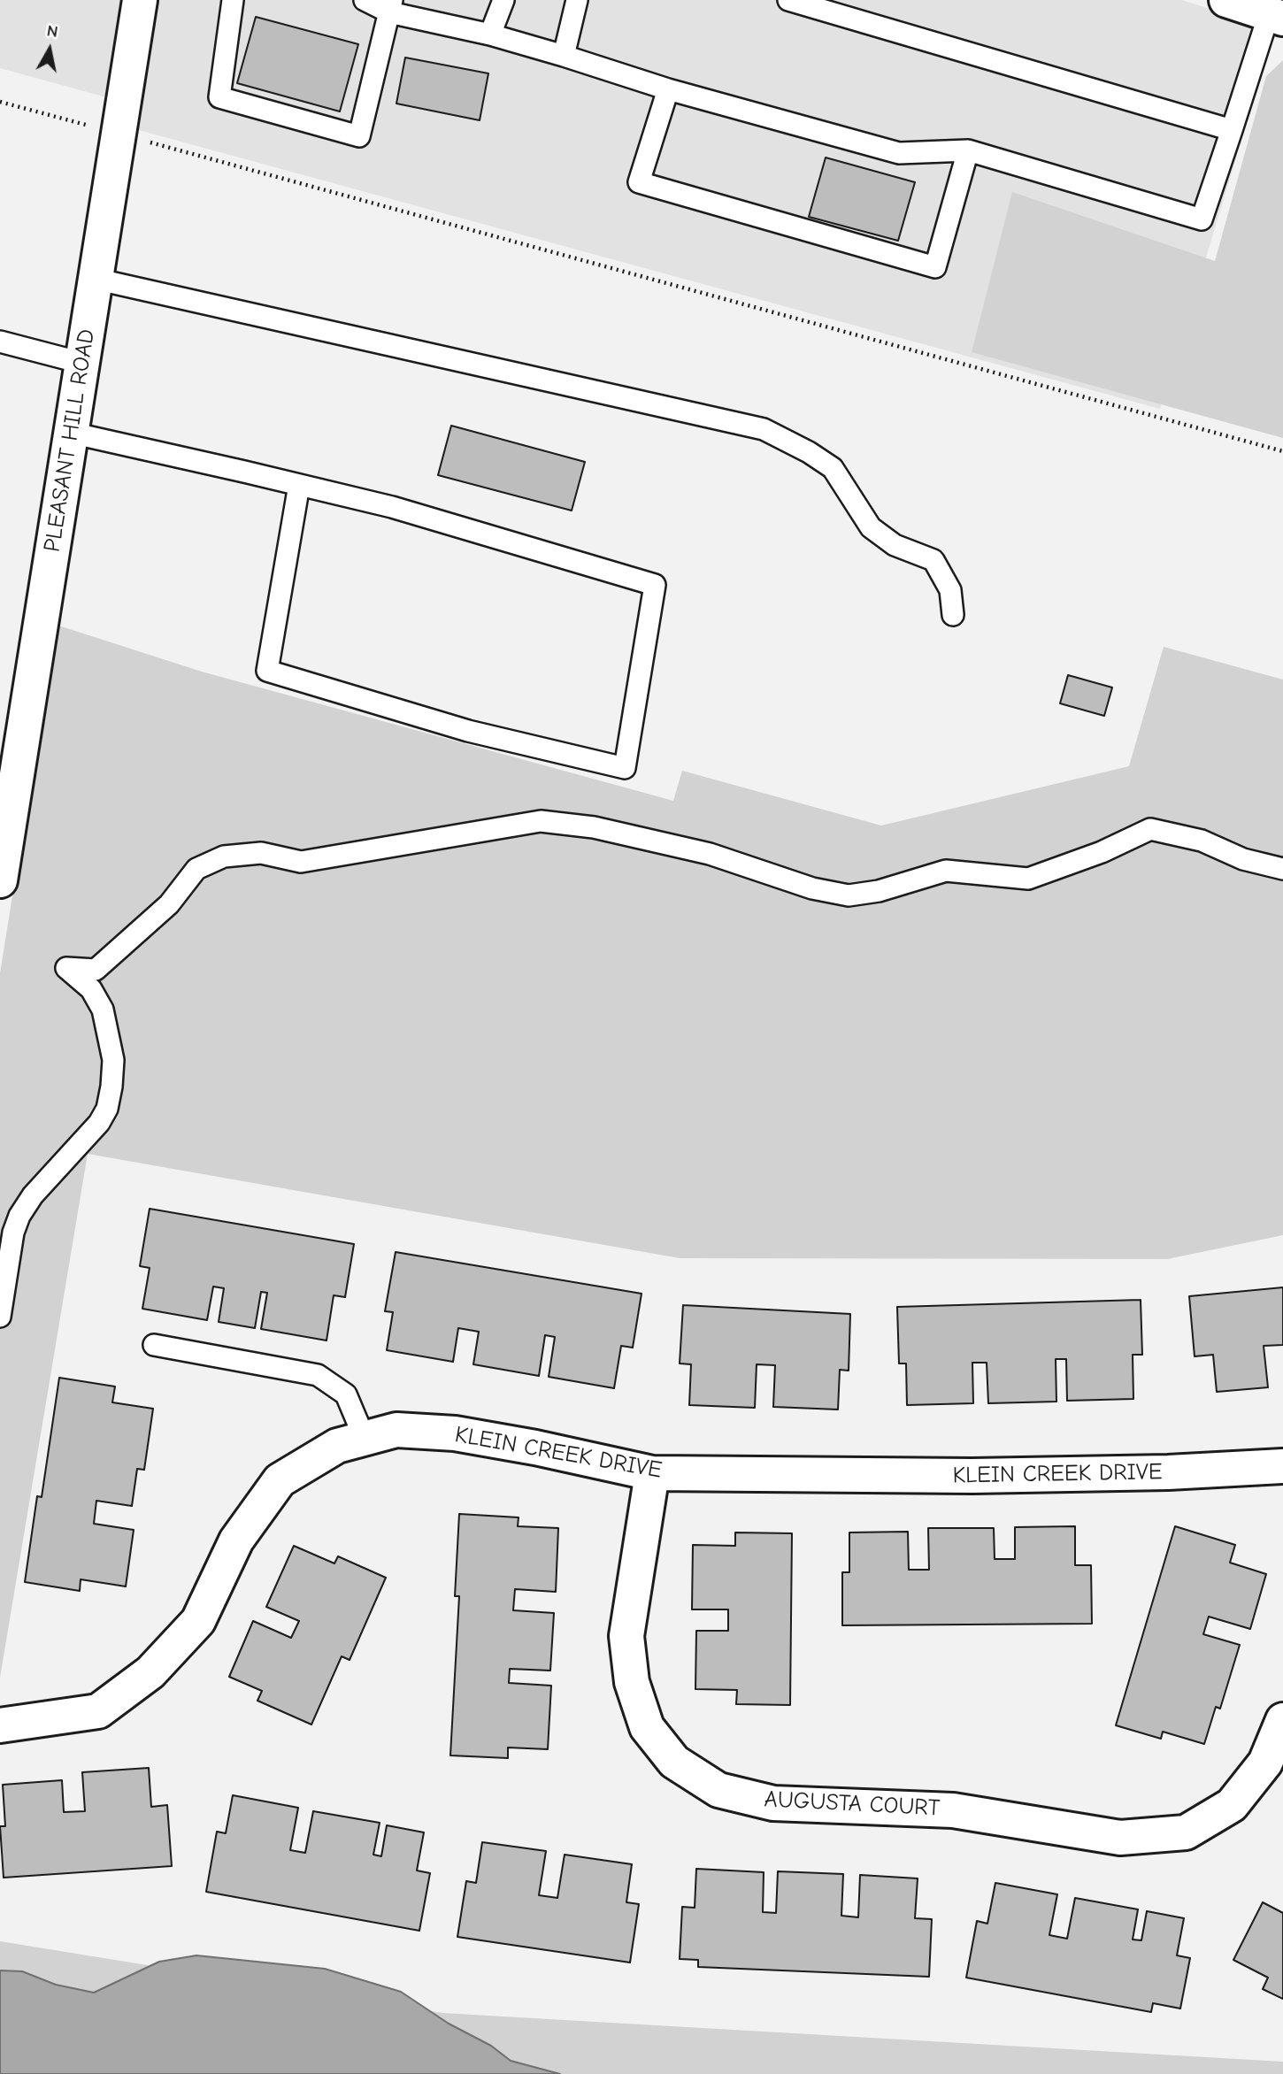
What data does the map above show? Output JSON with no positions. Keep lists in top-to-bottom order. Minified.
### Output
{"streets":{"street":["PLEASANT HILL ROAD","KLEIN CREEK DRIVE","AUGUSTA COURT"]},"crossings":[["KLEIN CREEK DRIVE","AUGUSTA COURT"]],"north":"top"}
